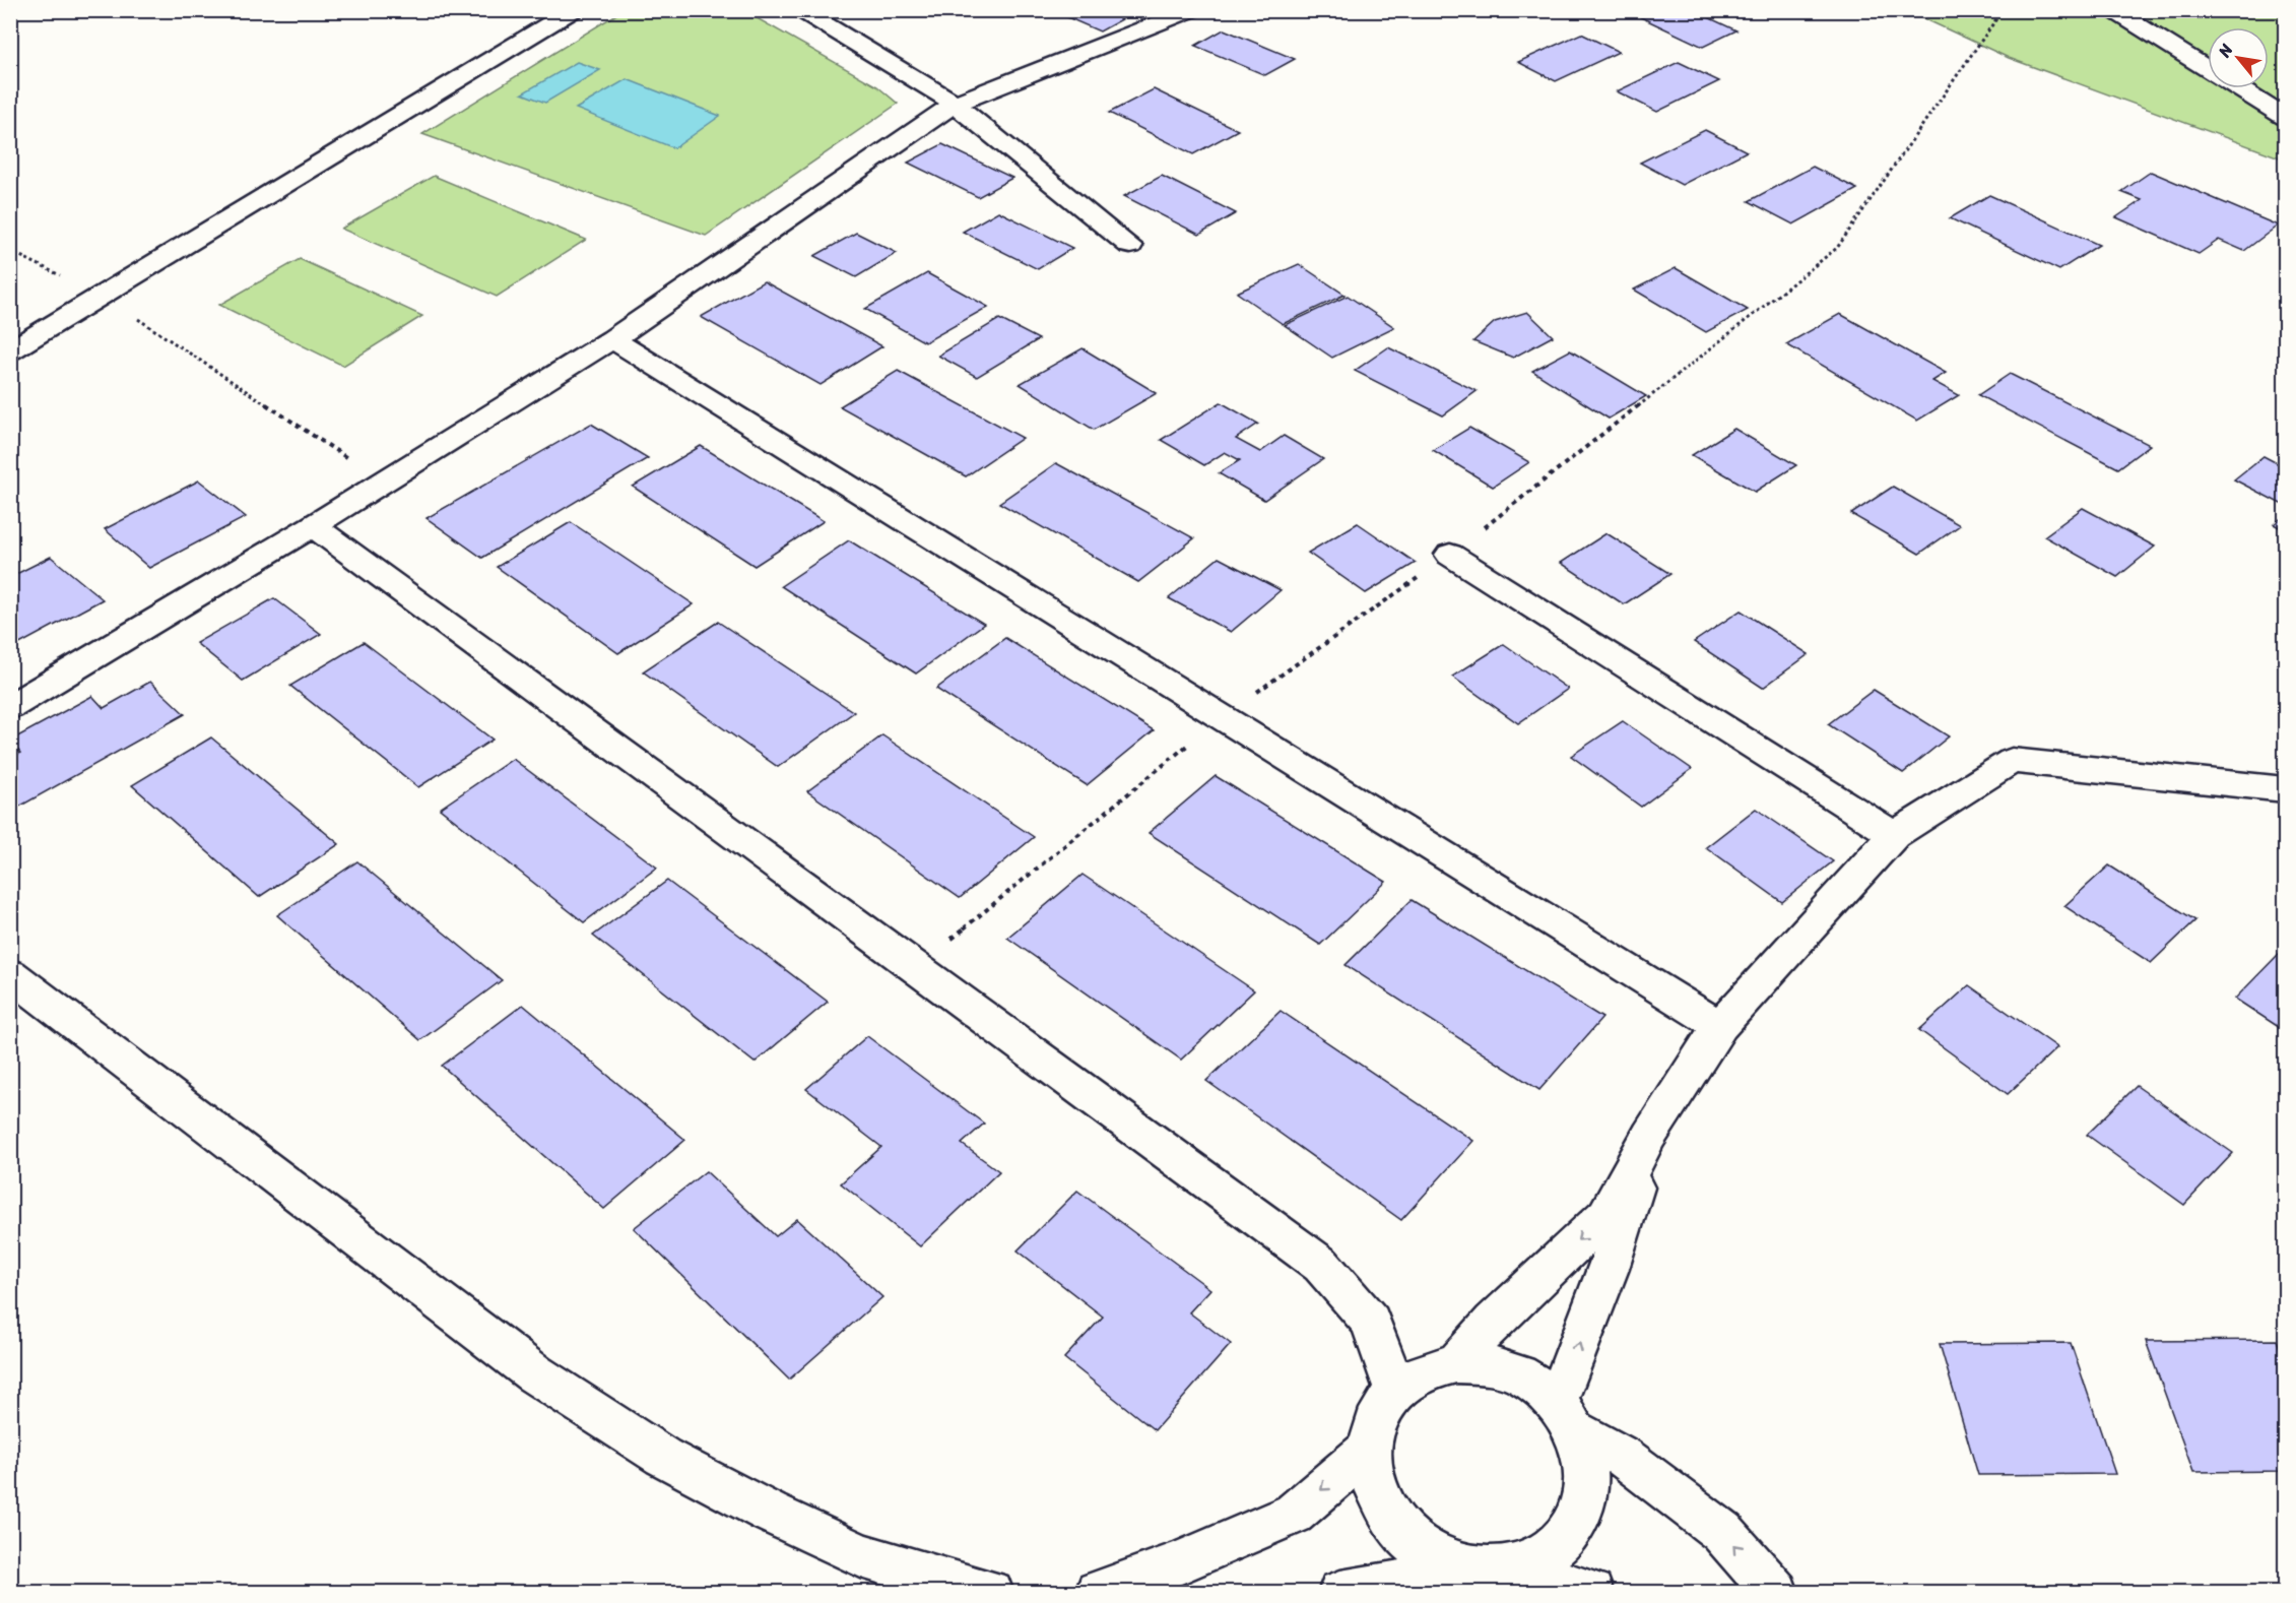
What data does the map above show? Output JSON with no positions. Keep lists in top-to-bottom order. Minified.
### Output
{"north":"top left"}
